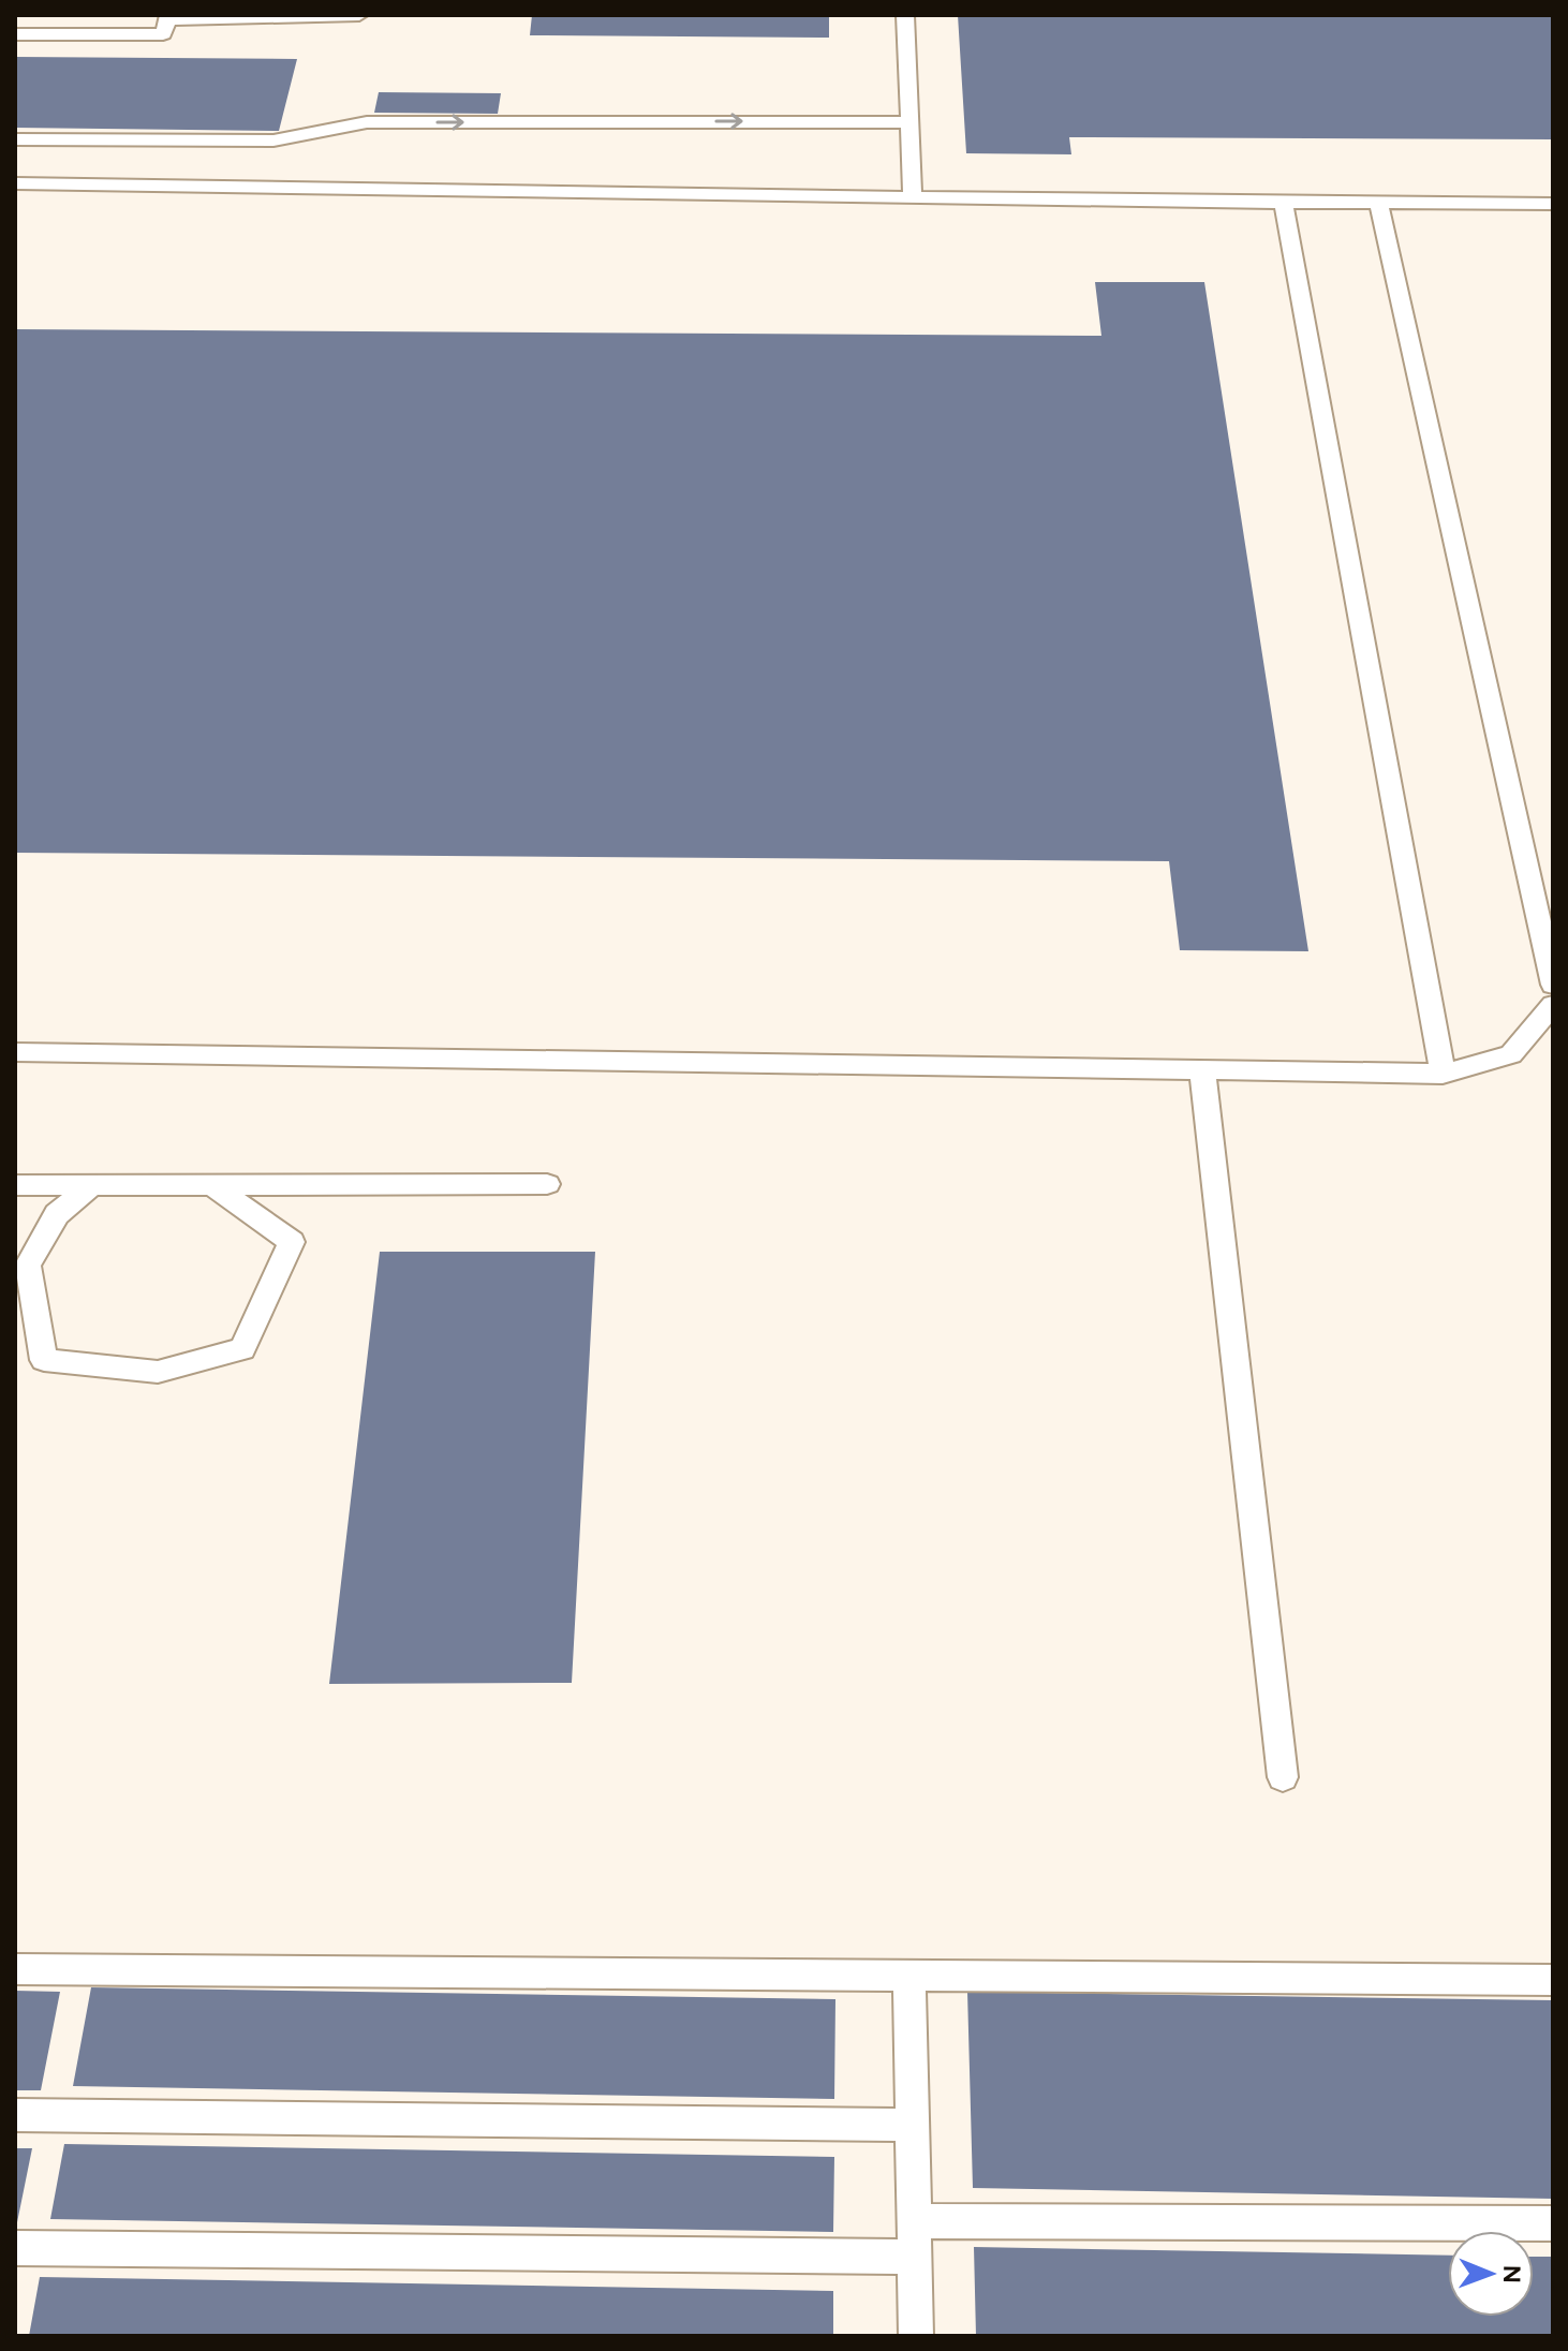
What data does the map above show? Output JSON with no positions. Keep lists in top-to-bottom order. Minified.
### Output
{"north":"right"}
